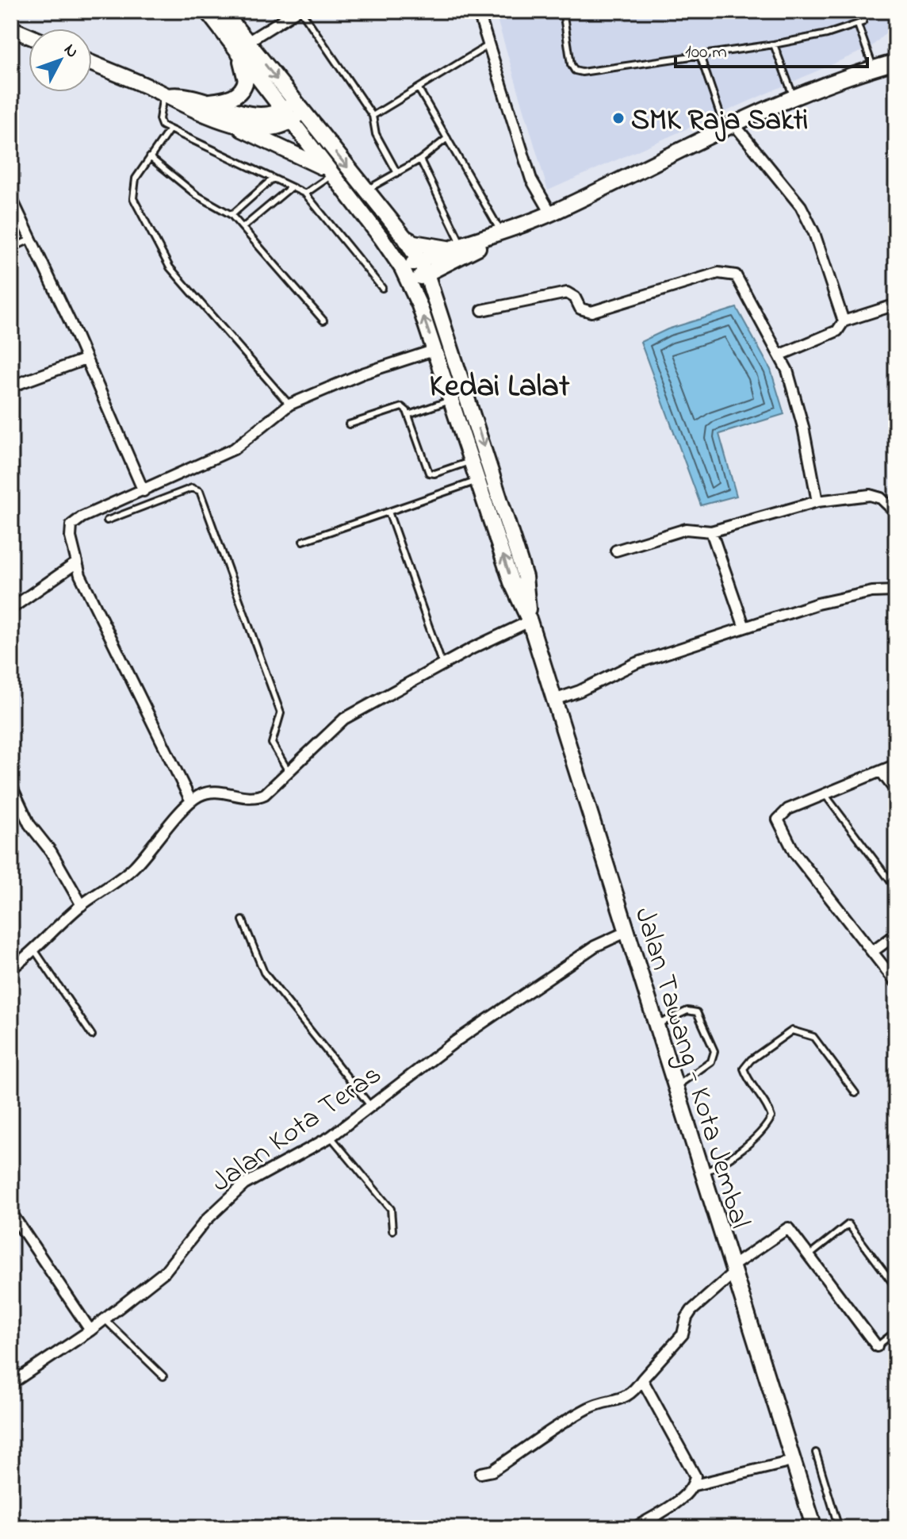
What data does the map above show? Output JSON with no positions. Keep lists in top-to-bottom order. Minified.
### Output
{"streets":{"main road":["Jalan Tawang - Kota Jembal"],"street":["Jalan Kota Teras"]},"crossings":[["Jalan Tawang - Kota Jembal","Jalan Kota Teras"]],"districts":["Kedai Lalat"],"places":["SMK Raja Sakti"],"scale_bar":"100 m","north":"top right"}
